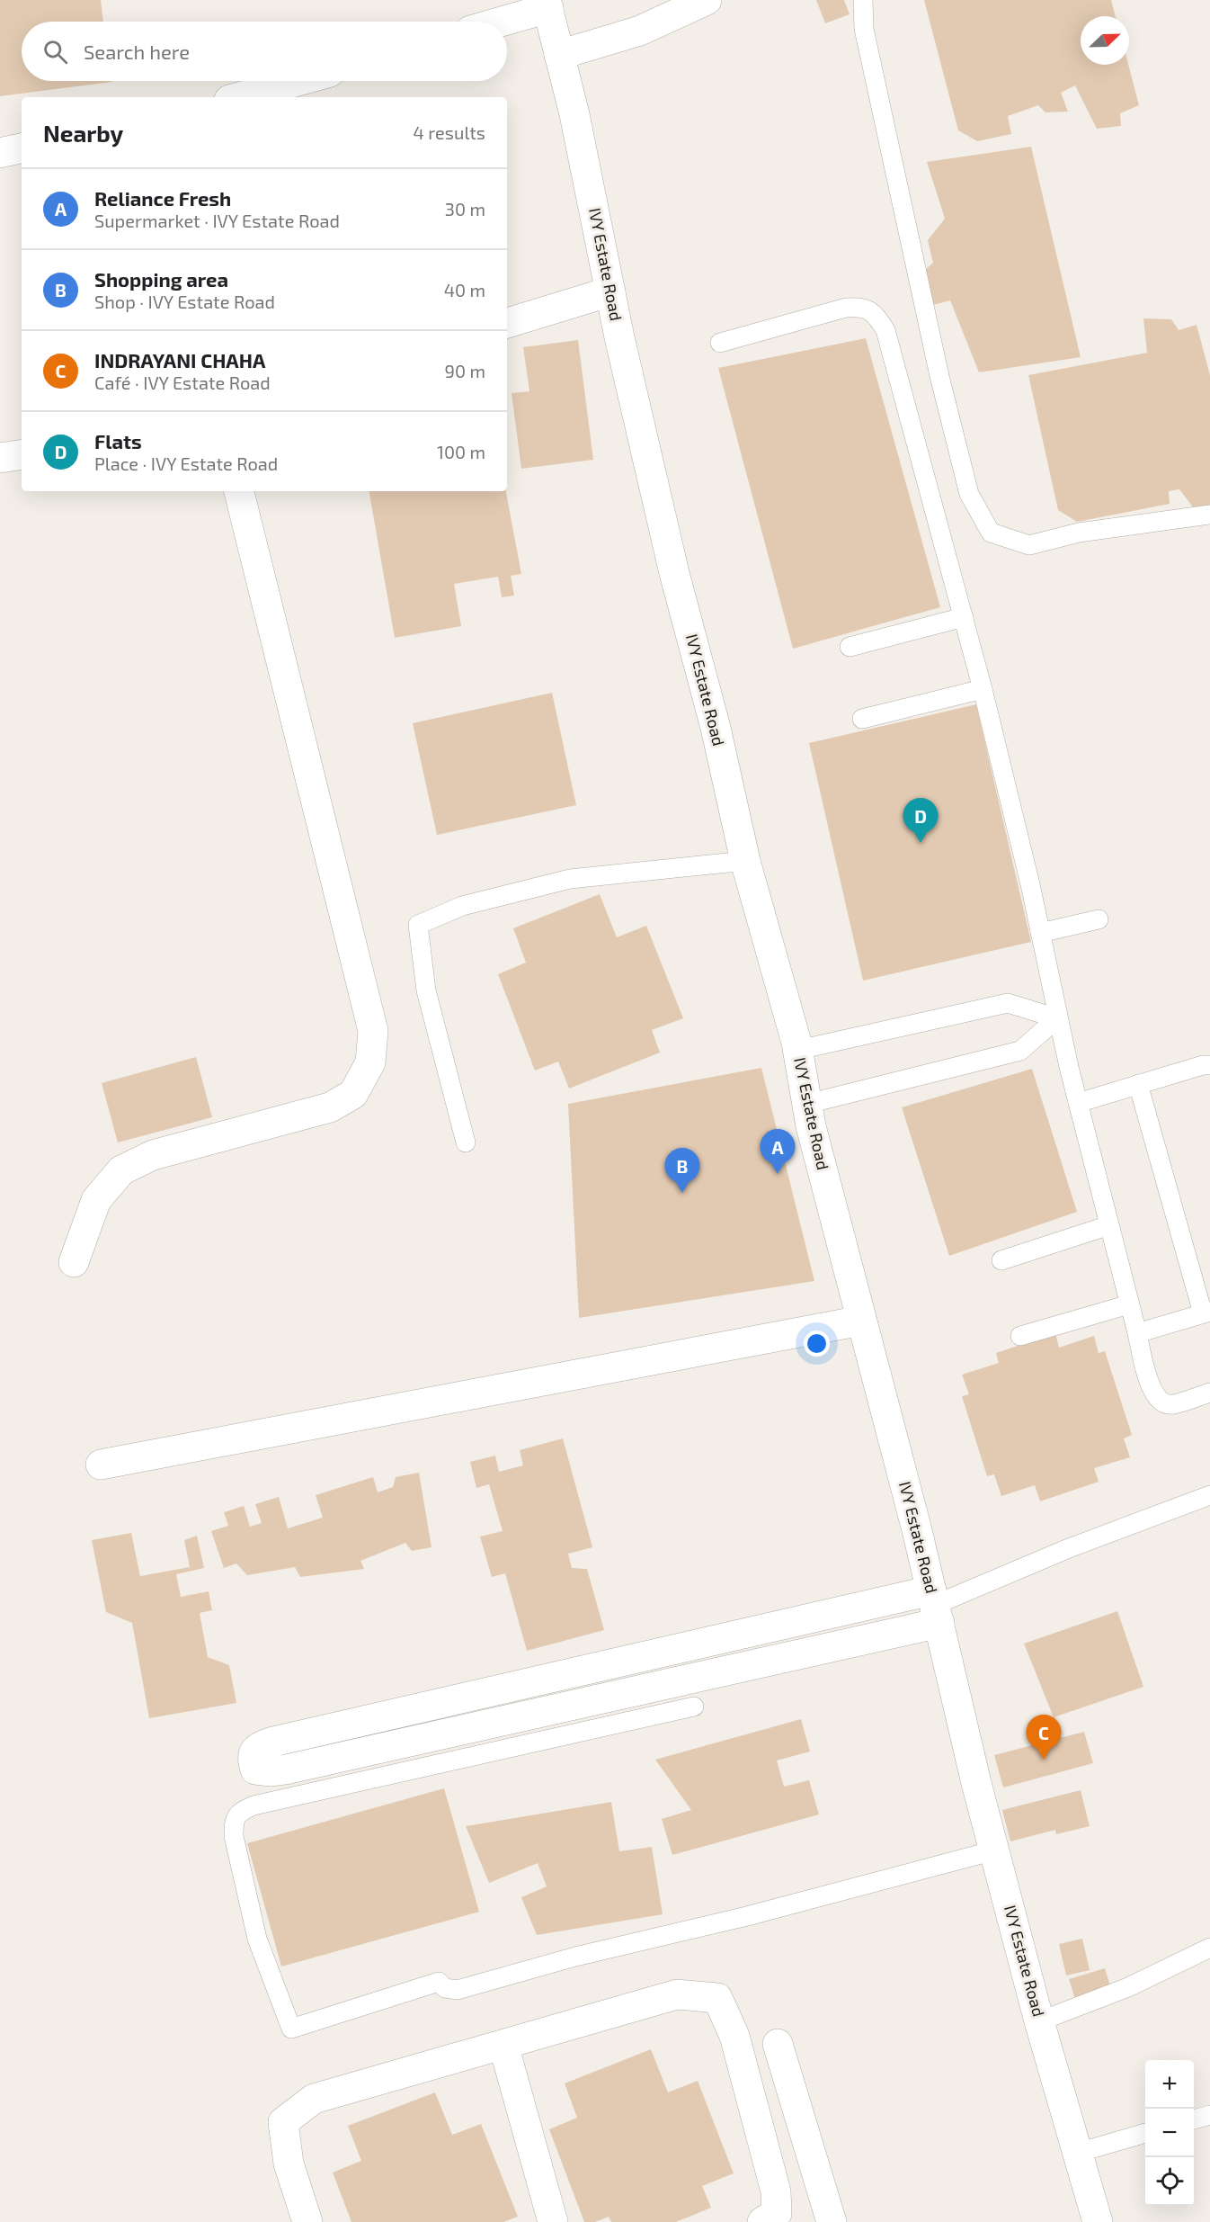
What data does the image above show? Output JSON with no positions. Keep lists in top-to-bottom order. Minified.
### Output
{"streets":{"street":["IVY Estate Road"]},"north":"top right","page":{"search":"Search here","heading":["Nearby","4 results"],"list":[{"mark":"A","name":"Reliance Fresh","note":"Supermarket · IVY Estate Road","value":"30 m"},{"mark":"B","name":"Shopping area","note":"Shop · IVY Estate Road","value":"40 m"},{"mark":"C","name":"INDRAYANI CHAHA","note":"Café · IVY Estate Road","value":"90 m"},{"mark":"D","name":"Flats","note":"Place · IVY Estate Road","value":"100 m"}],"pins":["D","A","B","C"],"map_buttons":["+","−"]}}
